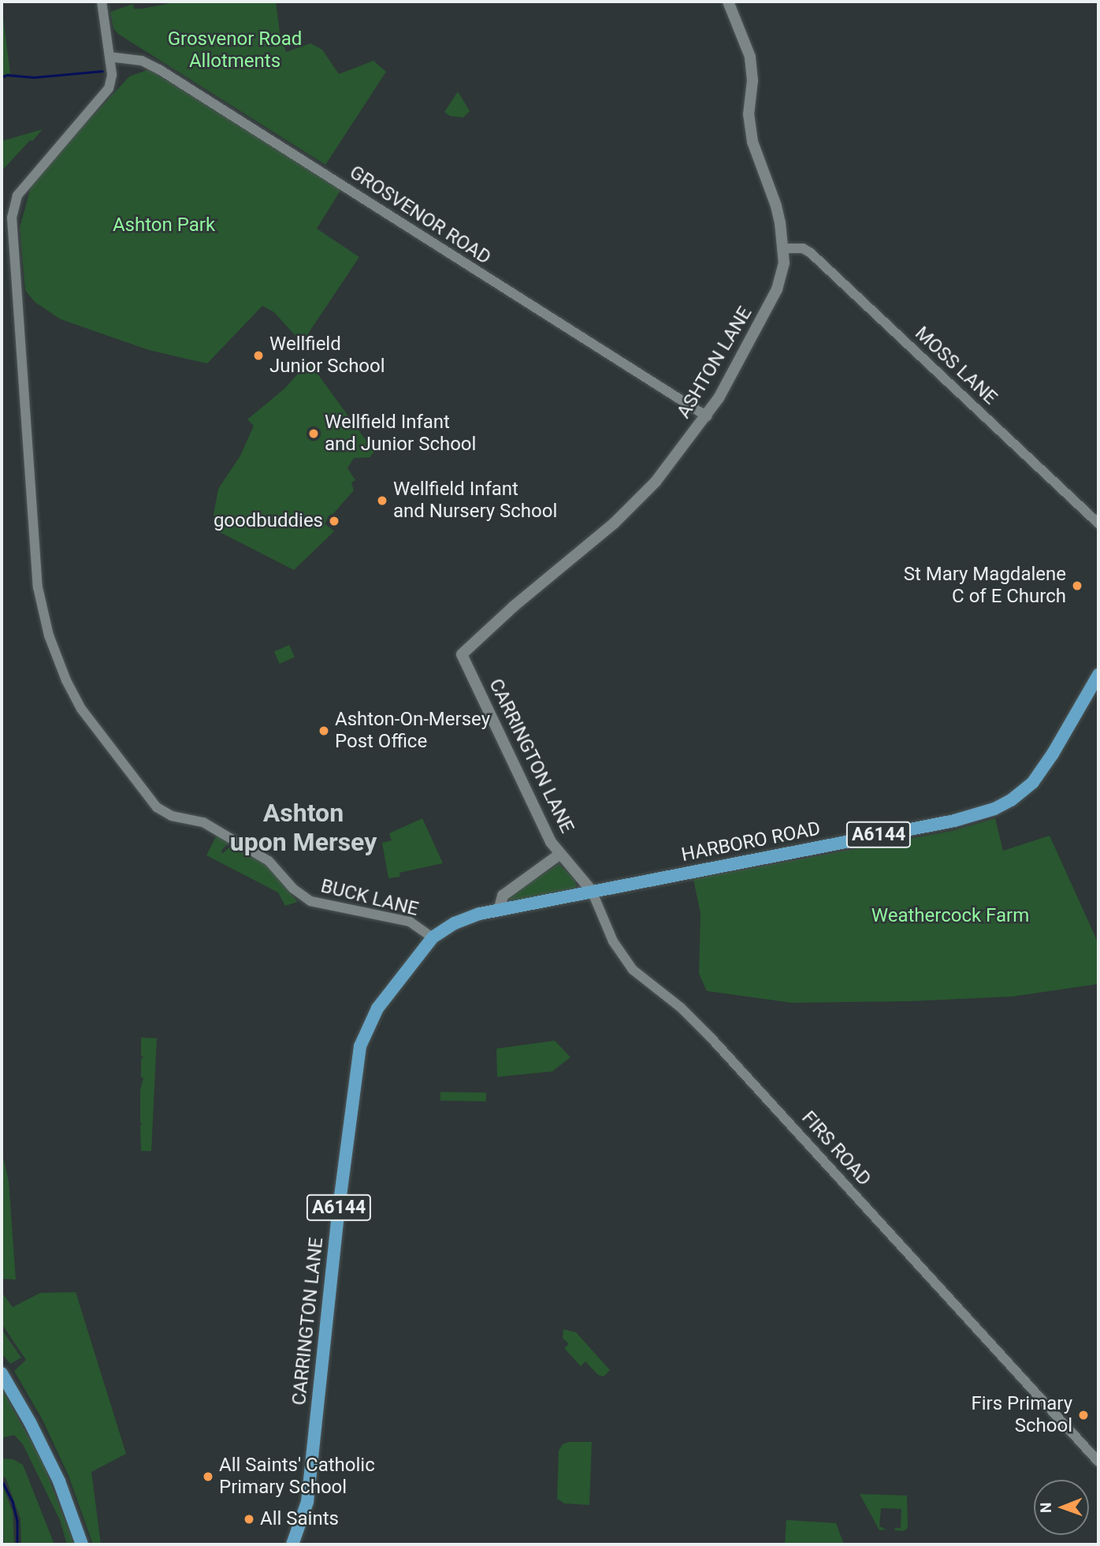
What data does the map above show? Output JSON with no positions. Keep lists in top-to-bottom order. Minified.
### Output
{"streets":{"main road":["ASHTON LANE","CARRINGTON LANE","A6144","HARBORO ROAD","FIRS ROAD"],"street":["GROSVENOR ROAD","MOSS LANE","BUCK LANE"]},"crossings":[["GROSVENOR ROAD","ASHTON LANE"],["GROSVENOR ROAD","BUCK LANE"],["ASHTON LANE","MOSS LANE"],["ASHTON LANE","CARRINGTON LANE"],["CARRINGTON LANE","HARBORO ROAD"],["CARRINGTON LANE","BUCK LANE"],["CARRINGTON LANE","FIRS ROAD"],["HARBORO ROAD","FIRS ROAD"]],"districts":["Ashton upon Mersey"],"parks":["Grosvenor Road Allotments","Ashton Park","Weathercock Farm"],"places":["Wellfield Junior School","Wellfield Infant and Junior School","Wellfield Infant and Nursery School","goodbuddies","St Mary Magdalene C of E Church","Ashton-On-Mersey Post Office","Firs Primary School","All Saints' Catholic Primary School","All Saints"],"north":"left"}
